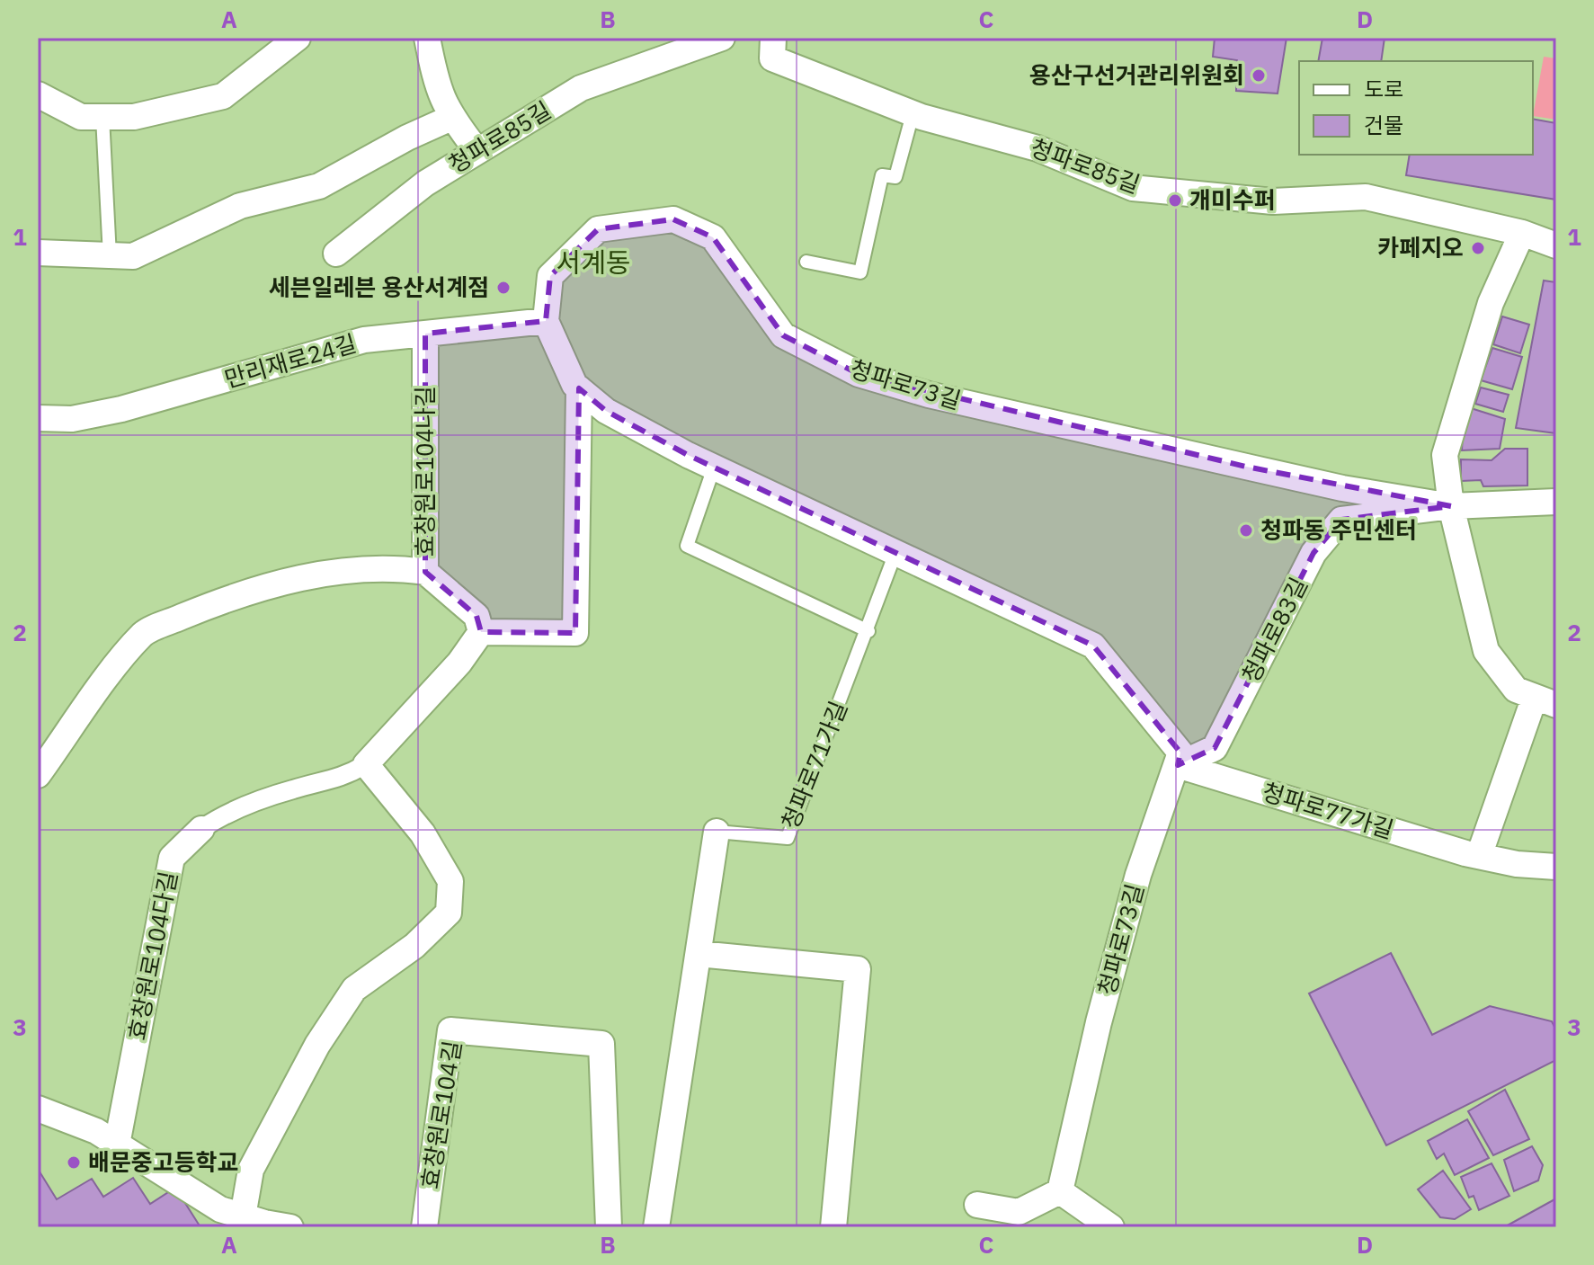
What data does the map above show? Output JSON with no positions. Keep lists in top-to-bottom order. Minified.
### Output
{"streets":{"street":["청파로85길","만리재로24길","청파로73길","효창원로104나길","청파로83길","청파로71가길","청파로77가길","효창원로104다길","효창원로104길"]},"crossings":[["만리재로24길","청파로73길"],["만리재로24길","효창원로104나길"],["청파로73길","청파로83길"],["청파로73길","청파로71가길"],["청파로73길","청파로77가길"],["청파로73길","효창원로104다길"],["청파로83길","청파로77가길"]],"districts":["서계동"],"places":["용산구선거관리위원회","개미수퍼","카페지오","세븐일레븐 용산서계점","청파동 주민센터","배문중고등학교"],"legend":["도로","건물"],"grid":{"columns":["A","B","C","D"],"rows":["1","2","3"]}}
